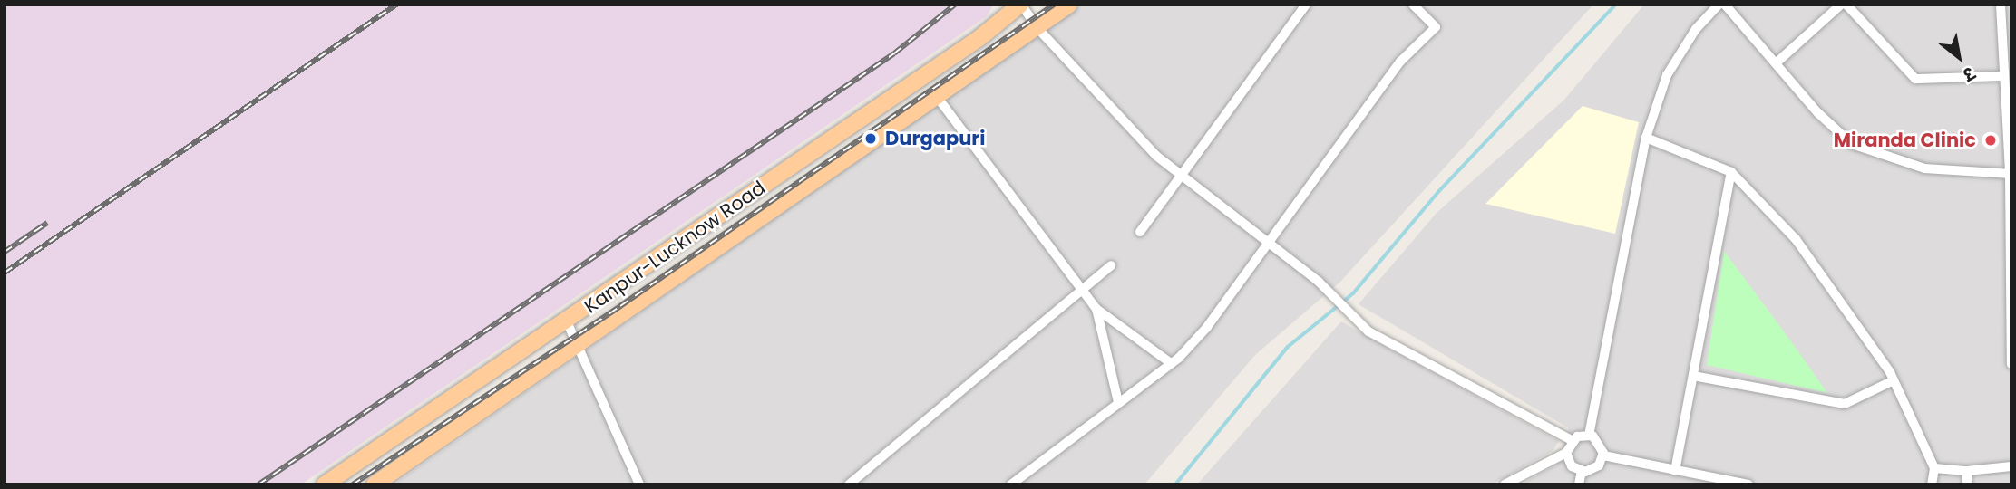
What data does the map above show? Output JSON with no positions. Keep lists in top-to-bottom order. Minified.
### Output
{"streets":{"main road":["Kanpur-Lucknow Road"]},"places":["Durgapuri","Miranda Clinic"],"north":"bottom right"}
